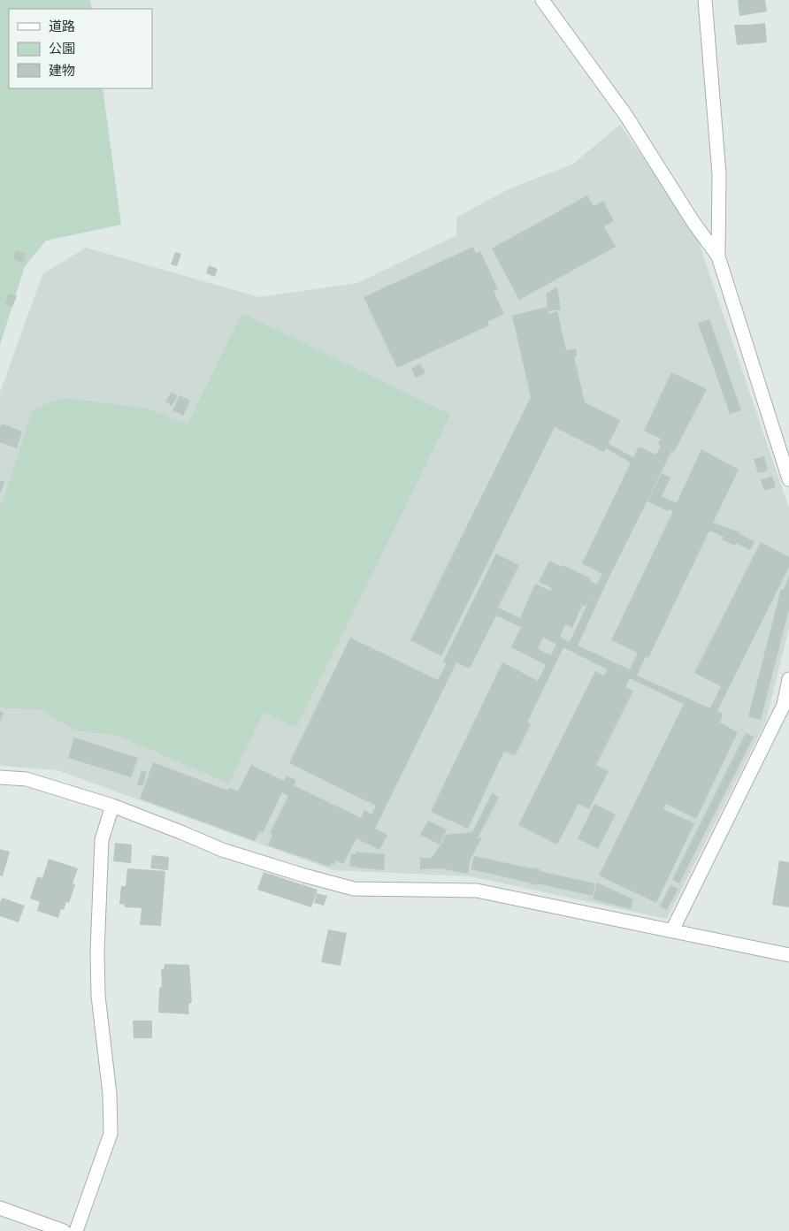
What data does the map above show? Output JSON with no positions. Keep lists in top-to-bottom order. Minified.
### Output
{"legend":["道路","公園","建物"]}
